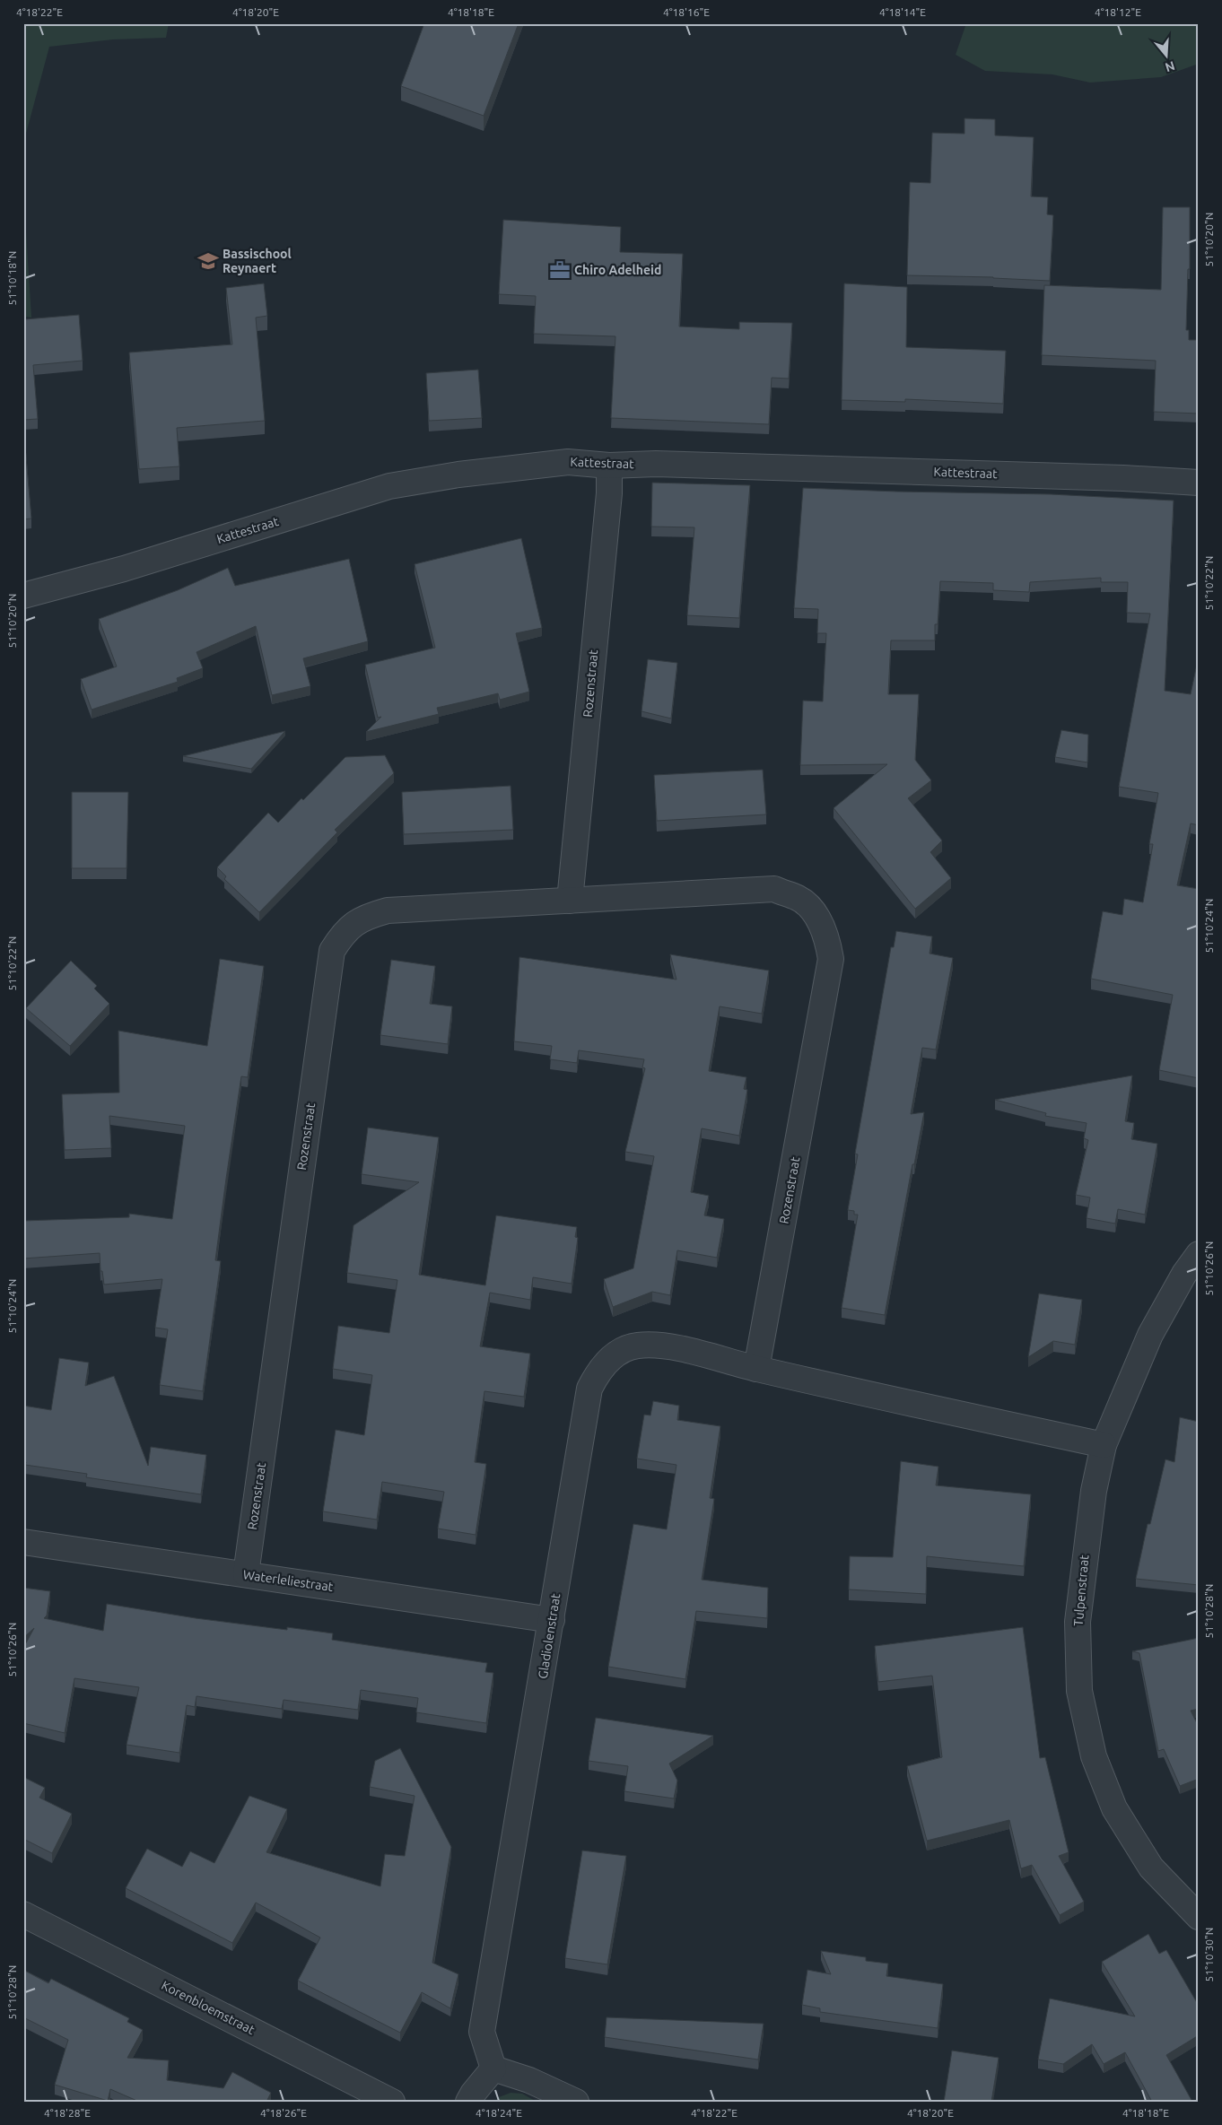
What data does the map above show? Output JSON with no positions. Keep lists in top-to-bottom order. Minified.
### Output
{"streets":{"street":["Kattestraat","Rozenstraat","Waterleliestraat","Tulpenstraat","Gladiolenstraat","Korenbloemstraat"]},"crossings":[["Kattestraat","Rozenstraat"],["Rozenstraat","Waterleliestraat"],["Rozenstraat","Gladiolenstraat"],["Waterleliestraat","Gladiolenstraat"]],"places":{"school or university":["Bassischool Reynaert"],"office":["Chiro Adelheid"]},"north":"bottom","coordinates":["4°18'22\"E","4°18'20\"E","4°18'18\"E","4°18'16\"E","4°18'14\"E","4°18'12\"E","51°10'20\"N","51°10'18\"N","51°10'22\"N","51°10'24\"N","51°10'26\"N","51°10'28\"N","51°10'30\"N","4°18'28\"E","4°18'26\"E","4°18'24\"E"]}
